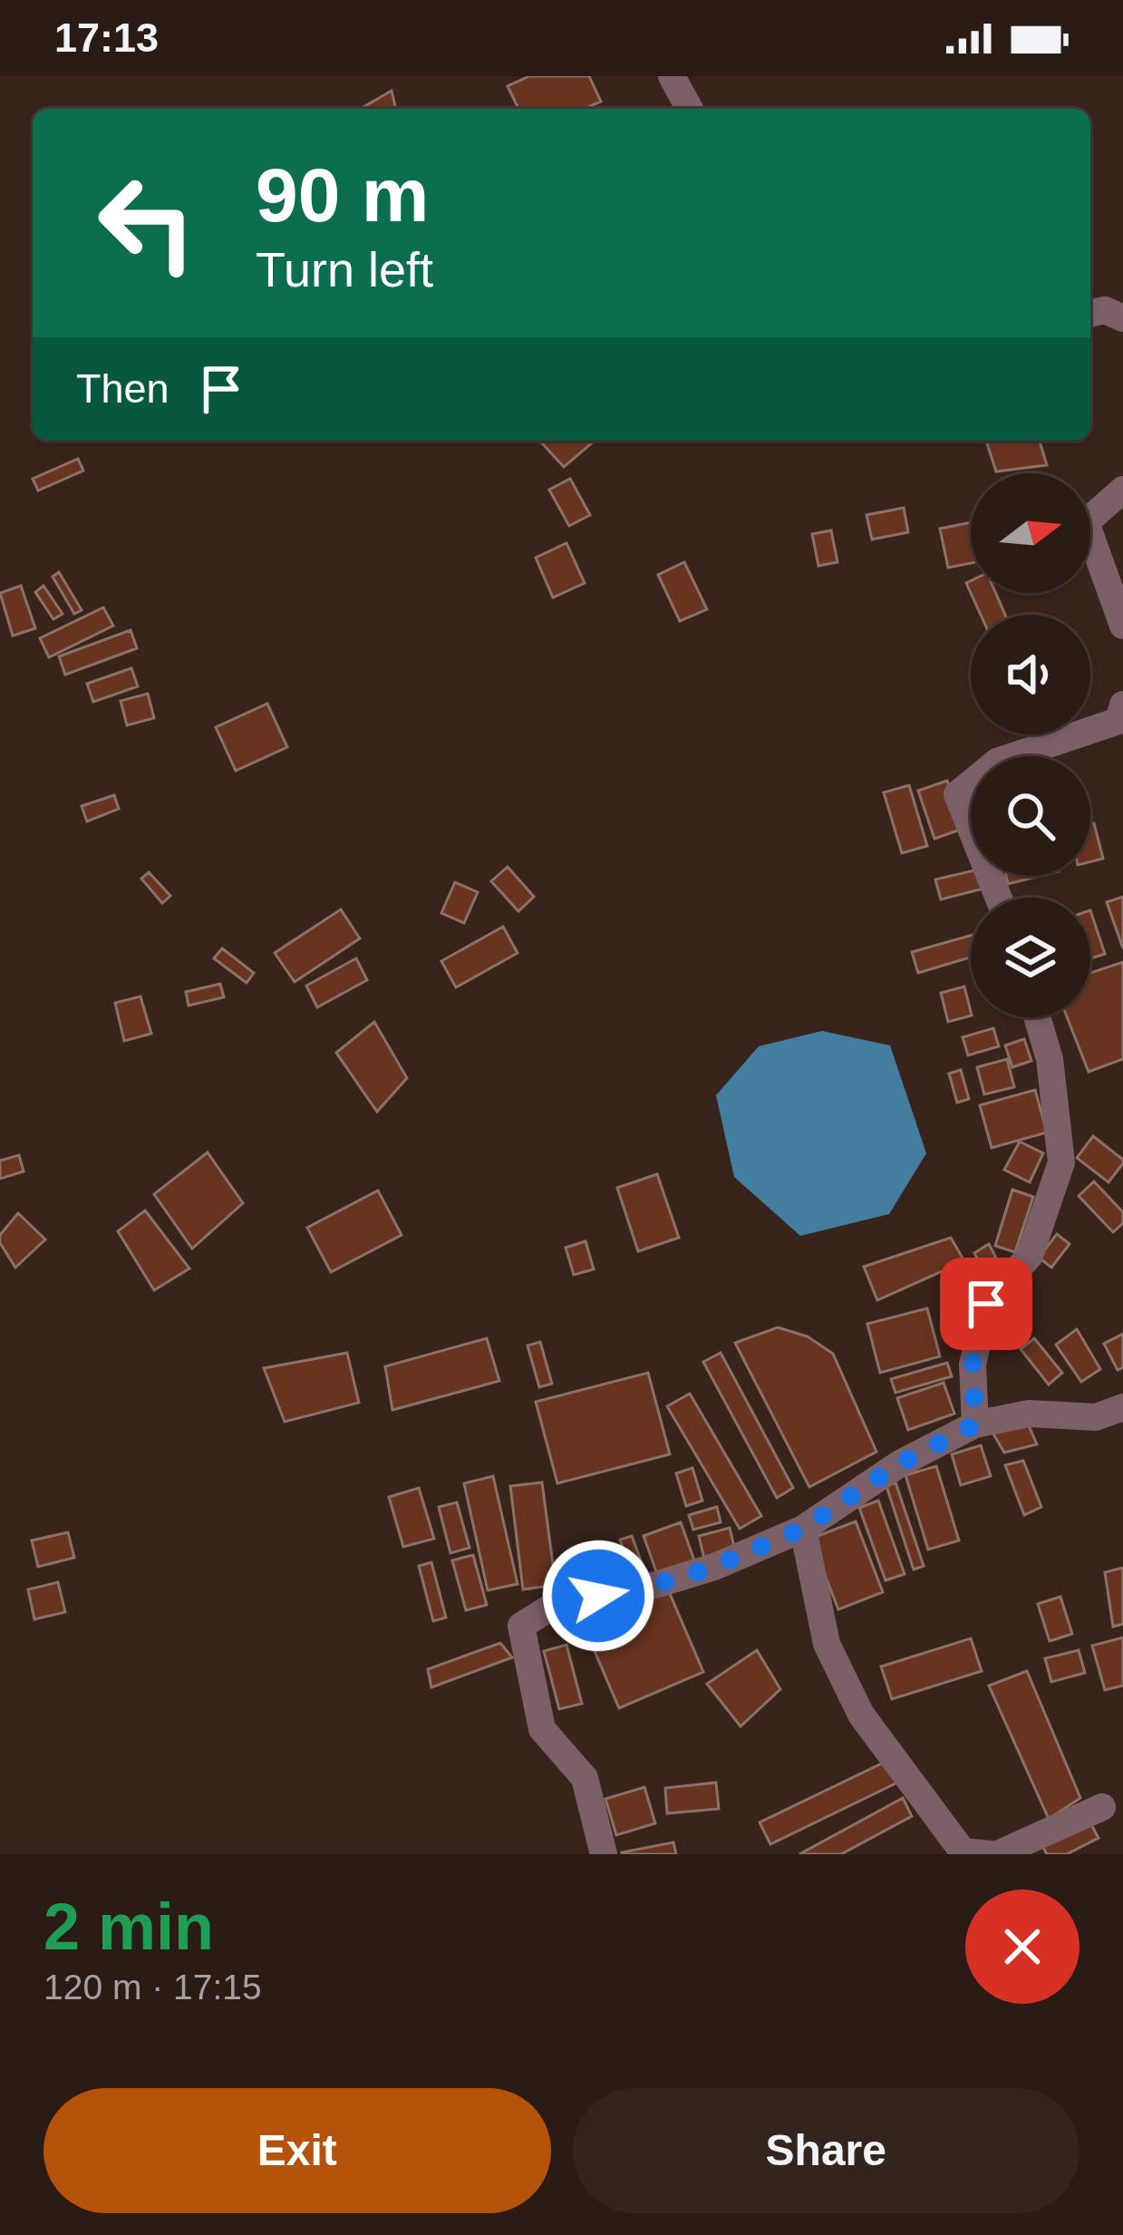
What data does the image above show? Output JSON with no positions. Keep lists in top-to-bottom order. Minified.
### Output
{"north":"right","page":{"status":"17:13","turn":["90 m","Turn left"],"then":"Then","heading":["2 min","120 m · 17:15"],"buttons":["Exit","Share"]}}
